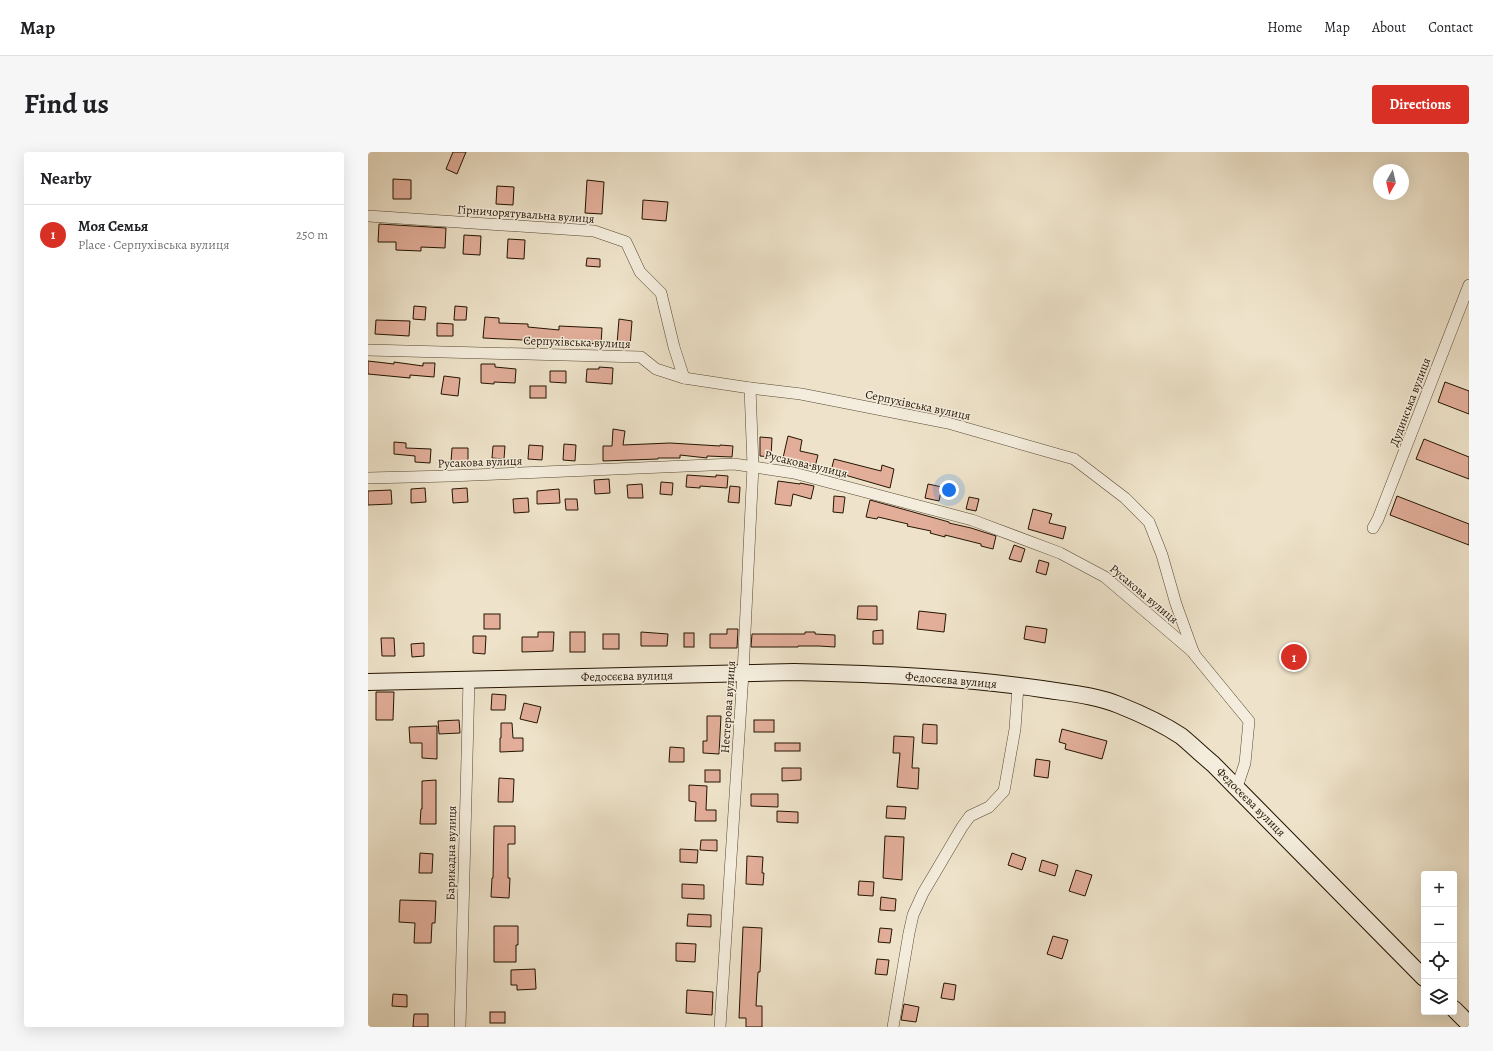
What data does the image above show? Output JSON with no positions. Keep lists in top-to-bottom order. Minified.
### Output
{"streets":{"main road":["Федосєєва вулиця"],"street":["Гірничорятувальна вулиця","Серпухівська вулиця","Дудинська вулиця","Русакова вулиця","Нестерова вулиця","Барикадна вулиця"]},"crossings":[["Гірничорятувальна вулиця","Серпухівська вулиця"],["Серпухівська вулиця","Русакова вулиця"],["Серпухівська вулиця","Федосєєва вулиця"],["Серпухівська вулиця","Нестерова вулиця"],["Русакова вулиця","Нестерова вулиця"],["Федосєєва вулиця","Нестерова вулиця"],["Федосєєва вулиця","Барикадна вулиця"]],"north":"bottom","page":{"header":"Map","nav":["Home","Map","About","Contact"],"title":"Find us","buttons":"Directions","heading":"Nearby","list":[{"mark":"1","name":"Моя Семья","note":"Place · Серпухівська вулиця","value":"250 m"}],"pins":"1","map_buttons":["+","−"]}}
